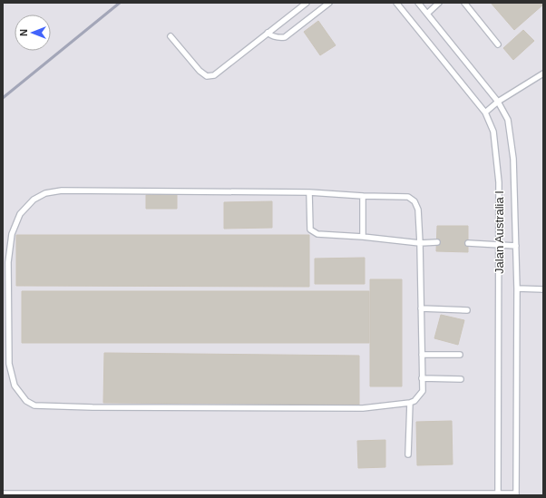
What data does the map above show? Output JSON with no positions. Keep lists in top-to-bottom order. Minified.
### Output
{"streets":{"lane":["Jalan Australia I"]},"north":"left"}
